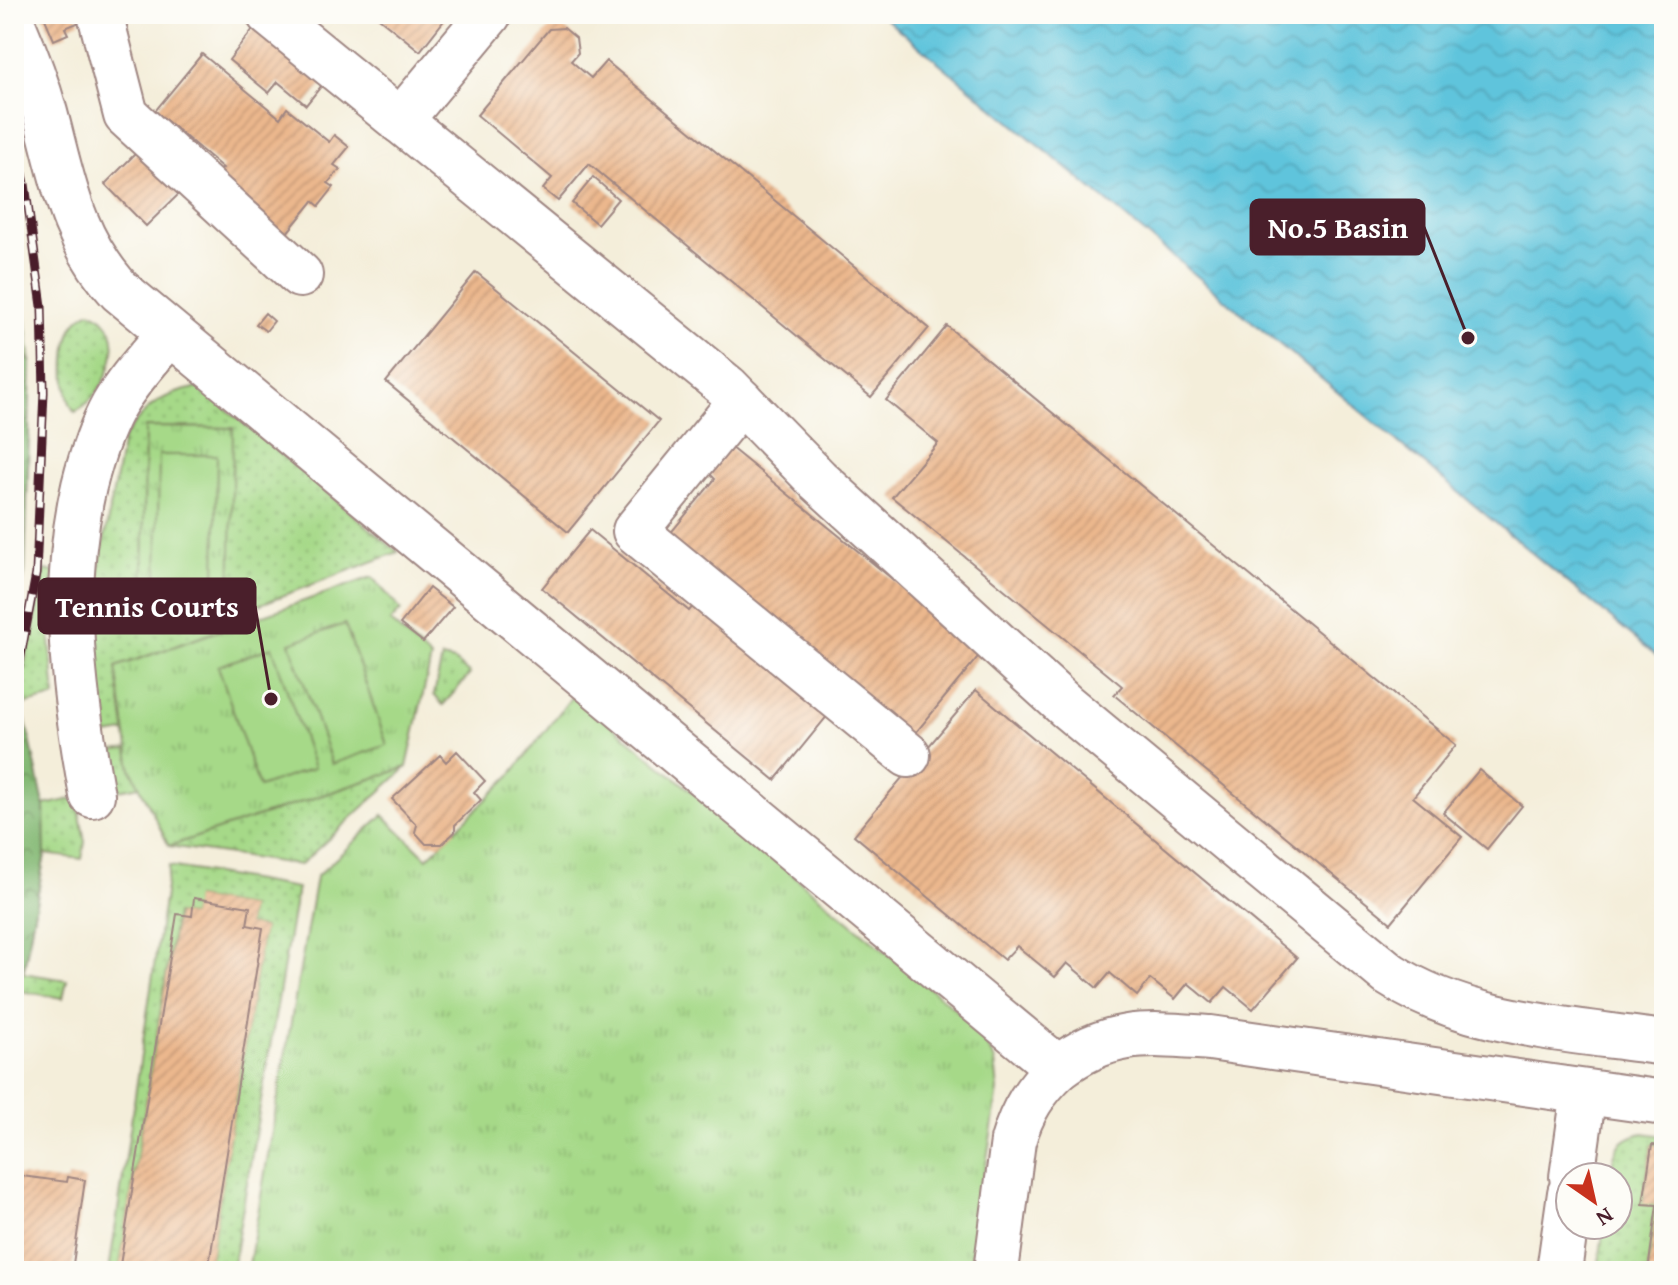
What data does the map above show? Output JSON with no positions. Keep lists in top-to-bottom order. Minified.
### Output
{"places":["No.5 Basin","Tennis Courts"],"north":"bottom right"}
